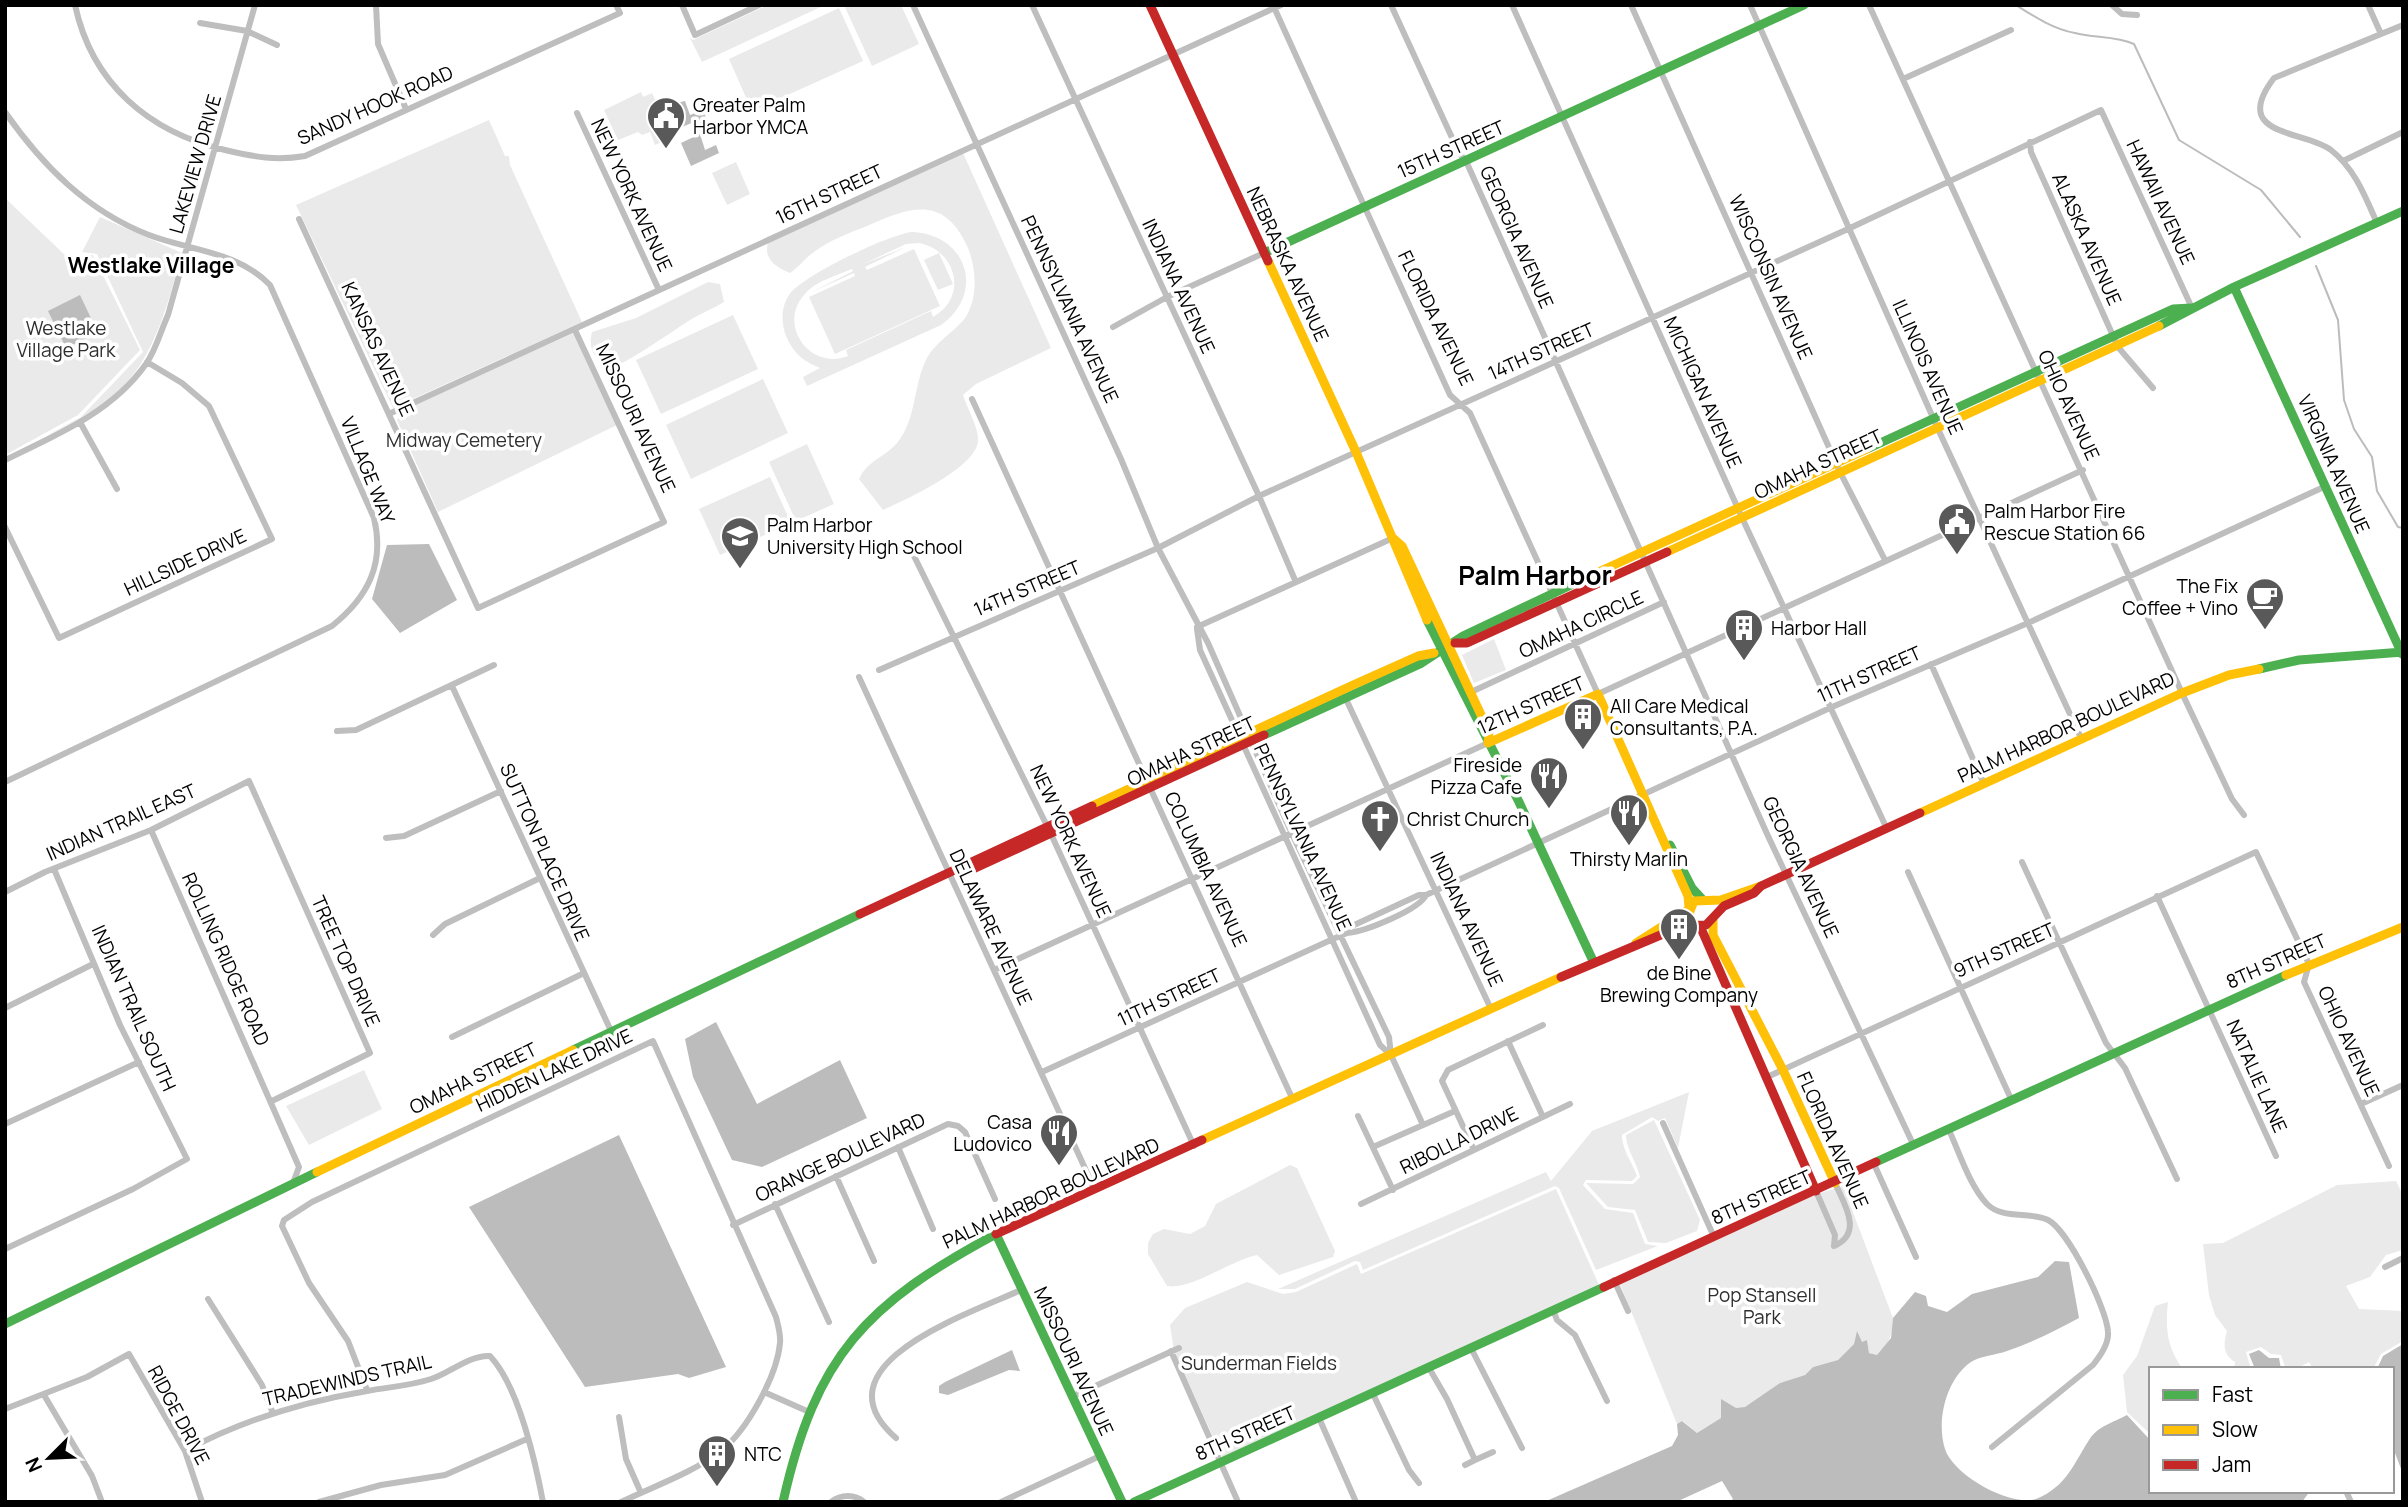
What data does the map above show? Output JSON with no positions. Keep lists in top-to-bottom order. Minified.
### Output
{"streets":{"street":["SANDY HOOK ROAD","15TH STREET","LAKEVIEW DRIVE","16TH STREET","NEW YORK AVENUE","HAWAII AVENUE","GEORGIA AVENUE","ALASKA AVENUE","NEBRASKA AVENUE","WISCONSIN AVENUE","INDIANA AVENUE","PENNSYLVANIA AVENUE","FLORIDA AVENUE","KANSAS AVENUE","14TH STREET","ILLINOIS AVENUE","MICHIGAN AVENUE","OHIO AVENUE","MISSOURI AVENUE","OMAHA STREET","VIRGINIA AVENUE","VILLAGE WAY","HILLSIDE DRIVE","OMAHA CIRCLE","11TH STREET","12TH STREET","PALM HARBOR BOULEVARD","INDIAN TRAIL EAST","SUTTON PLACE DRIVE","COLUMBIA AVENUE","DELAWARE AVENUE","9TH STREET","ROLLING RIDGE ROAD","TREE TOP DRIVE","8TH STREET","INDIAN TRAIL SOUTH","HIDDEN LAKE DRIVE","NATALIE LANE","RIBOLLA DRIVE","ORANGE BOULEVARD","TRADEWINDS TRAIL","RIDGE DRIVE"]},"crossings":[["SANDY HOOK ROAD","LAKEVIEW DRIVE"],["15TH STREET","GEORGIA AVENUE"],["15TH STREET","NEBRASKA AVENUE"],["15TH STREET","WISCONSIN AVENUE"],["15TH STREET","INDIANA AVENUE"],["15TH STREET","FLORIDA AVENUE"],["15TH STREET","ILLINOIS AVENUE"],["15TH STREET","MICHIGAN AVENUE"],["LAKEVIEW DRIVE","VILLAGE WAY"],["LAKEVIEW DRIVE","HILLSIDE DRIVE"],["16TH STREET","NEW YORK AVENUE"],["16TH STREET","NEBRASKA AVENUE"],["16TH STREET","INDIANA AVENUE"],["16TH STREET","PENNSYLVANIA AVENUE"],["16TH STREET","FLORIDA AVENUE"],["16TH STREET","KANSAS AVENUE"],["16TH STREET","MISSOURI AVENUE"],["NEW YORK AVENUE","14TH STREET"],["NEW YORK AVENUE","OMAHA STREET"],["NEW YORK AVENUE","11TH STREET"],["NEW YORK AVENUE","12TH STREET"],["NEW YORK AVENUE","PALM HARBOR BOULEVARD"],["HAWAII AVENUE","14TH STREET"],["HAWAII AVENUE","OMAHA STREET"],["GEORGIA AVENUE","14TH STREET"],["GEORGIA AVENUE","OMAHA STREET"],["GEORGIA AVENUE","OMAHA CIRCLE"],["GEORGIA AVENUE","11TH STREET"],["GEORGIA AVENUE","12TH STREET"],["GEORGIA AVENUE","PALM HARBOR BOULEVARD"],["GEORGIA AVENUE","9TH STREET"],["GEORGIA AVENUE","8TH STREET"],["ALASKA AVENUE","14TH STREET"],["ALASKA AVENUE","OMAHA STREET"],["NEBRASKA AVENUE","14TH STREET"],["NEBRASKA AVENUE","OMAHA STREET"],["NEBRASKA AVENUE","OMAHA CIRCLE"],["NEBRASKA AVENUE","11TH STREET"],["NEBRASKA AVENUE","12TH STREET"],["WISCONSIN AVENUE","14TH STREET"],["WISCONSIN AVENUE","OMAHA STREET"],["WISCONSIN AVENUE","12TH STREET"],["INDIANA AVENUE","14TH STREET"],["INDIANA AVENUE","OMAHA STREET"],["INDIANA AVENUE","11TH STREET"],["INDIANA AVENUE","12TH STREET"],["PENNSYLVANIA AVENUE","14TH STREET"],["PENNSYLVANIA AVENUE","OMAHA STREET"],["PENNSYLVANIA AVENUE","11TH STREET"],["PENNSYLVANIA AVENUE","12TH STREET"],["PENNSYLVANIA AVENUE","PALM HARBOR BOULEVARD"],["FLORIDA AVENUE","14TH STREET"],["FLORIDA AVENUE","OMAHA STREET"],["FLORIDA AVENUE","OMAHA CIRCLE"],["FLORIDA AVENUE","11TH STREET"],["FLORIDA AVENUE","12TH STREET"],["FLORIDA AVENUE","PALM HARBOR BOULEVARD"],["FLORIDA AVENUE","9TH STREET"],["FLORIDA AVENUE","8TH STREET"],["KANSAS AVENUE","MISSOURI AVENUE"],["14TH STREET","ILLINOIS AVENUE"],["14TH STREET","MICHIGAN AVENUE"],["14TH STREET","OHIO AVENUE"],["14TH STREET","COLUMBIA AVENUE"],["ILLINOIS AVENUE","OMAHA STREET"],["ILLINOIS AVENUE","11TH STREET"],["ILLINOIS AVENUE","12TH STREET"],["ILLINOIS AVENUE","PALM HARBOR BOULEVARD"],["MICHIGAN AVENUE","OMAHA STREET"],["MICHIGAN AVENUE","11TH STREET"],["MICHIGAN AVENUE","12TH STREET"],["MICHIGAN AVENUE","PALM HARBOR BOULEVARD"],["OHIO AVENUE","OMAHA STREET"],["OHIO AVENUE","11TH STREET"],["OHIO AVENUE","12TH STREET"],["OHIO AVENUE","PALM HARBOR BOULEVARD"],["OHIO AVENUE","9TH STREET"],["OHIO AVENUE","8TH STREET"],["MISSOURI AVENUE","PALM HARBOR BOULEVARD"],["OMAHA STREET","VIRGINIA AVENUE"],["OMAHA STREET","OMAHA CIRCLE"],["OMAHA STREET","SUTTON PLACE DRIVE"],["OMAHA STREET","COLUMBIA AVENUE"],["OMAHA STREET","DELAWARE AVENUE"],["OMAHA STREET","ROLLING RIDGE ROAD"],["VIRGINIA AVENUE","11TH STREET"],["VIRGINIA AVENUE","PALM HARBOR BOULEVARD"],["11TH STREET","COLUMBIA AVENUE"],["11TH STREET","DELAWARE AVENUE"],["12TH STREET","COLUMBIA AVENUE"],["12TH STREET","DELAWARE AVENUE"],["PALM HARBOR BOULEVARD","COLUMBIA AVENUE"],["PALM HARBOR BOULEVARD","DELAWARE AVENUE"],["INDIAN TRAIL EAST","ROLLING RIDGE ROAD"],["INDIAN TRAIL EAST","TREE TOP DRIVE"],["INDIAN TRAIL EAST","INDIAN TRAIL SOUTH"],["ROLLING RIDGE ROAD","TREE TOP DRIVE"],["8TH STREET","NATALIE LANE"],["HIDDEN LAKE DRIVE","ORANGE BOULEVARD"],["HIDDEN LAKE DRIVE","TRADEWINDS TRAIL"],["TRADEWINDS TRAIL","RIDGE DRIVE"]],"districts":["Westlake Village","Palm Harbor"],"parks":["Westlake Village Park","Midway Cemetery","Pop Stansell Park","Sunderman Fields"],"places":{"public building":["Greater Palm Harbor YMCA","Palm Harbor Fire Rescue Station 66"],"school or university":["Palm Harbor University High School"],"cafe":["The Fix Coffee + Vino"],"building":["Harbor Hall","All Care Medical Consultants, P.A.","de Bine Brewing Company","NTC"],"restaurant":["Fireside Pizza Cafe","Thirsty Marlin","Casa Ludovico"],"church":["Christ Church"]},"legend":["Fast","Slow","Jam"],"north":"bottom left"}
